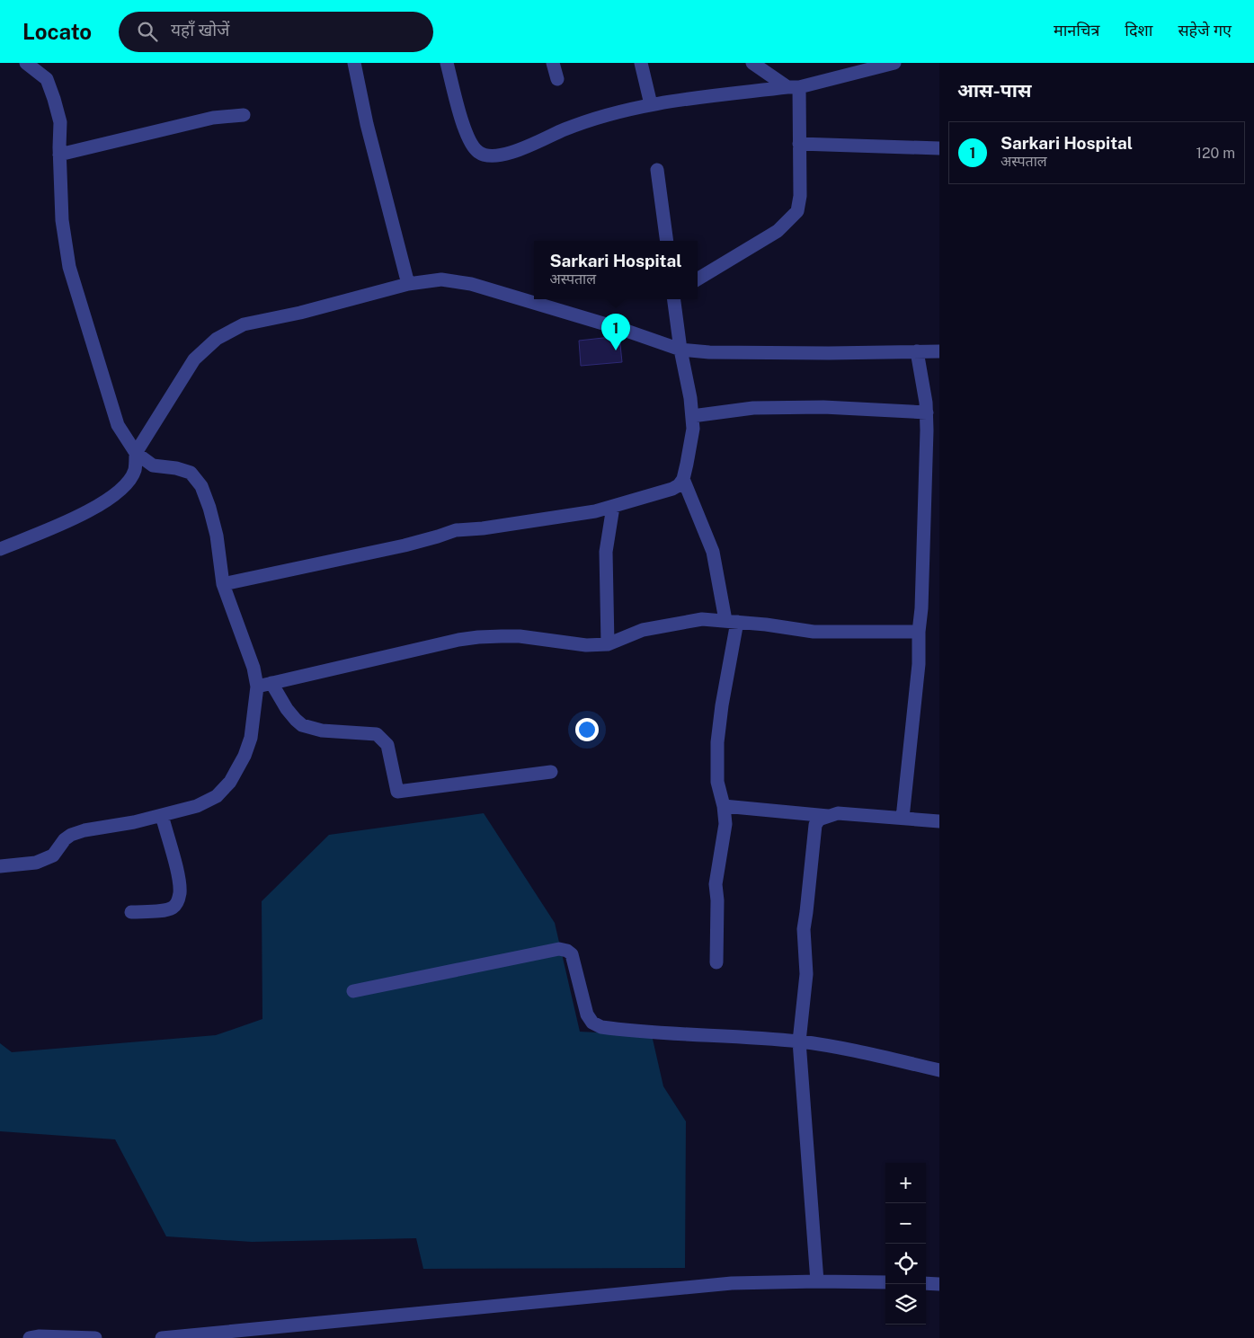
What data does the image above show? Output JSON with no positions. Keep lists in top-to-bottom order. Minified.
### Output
{"page":{"header":"Locato","search":"यहाँ खोजें","nav":["मानचित्र","दिशा","सहेजे गए"],"heading":"आस-पास","list":[{"mark":"1","name":"Sarkari Hospital","note":"अस्पताल","value":"120 m"}],"popup":["Sarkari Hospital","अस्पताल"],"pins":"1","map_buttons":["+","−"]}}
